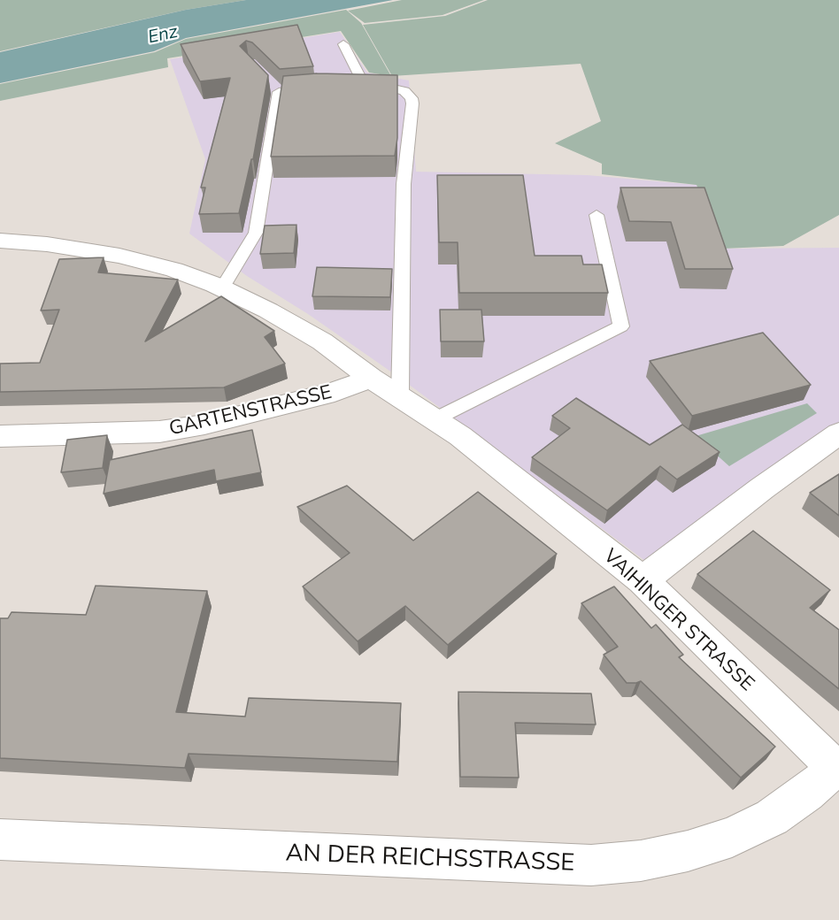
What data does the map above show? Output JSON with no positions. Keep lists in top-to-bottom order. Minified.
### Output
{"streets":{"street":["GARTENSTRASSE","VAIHINGER STRASSE","AN DER REICHSSTRASSE"]},"crossings":[["GARTENSTRASSE","VAIHINGER STRASSE"],["VAIHINGER STRASSE","AN DER REICHSSTRASSE"]],"water":["Enz"]}
